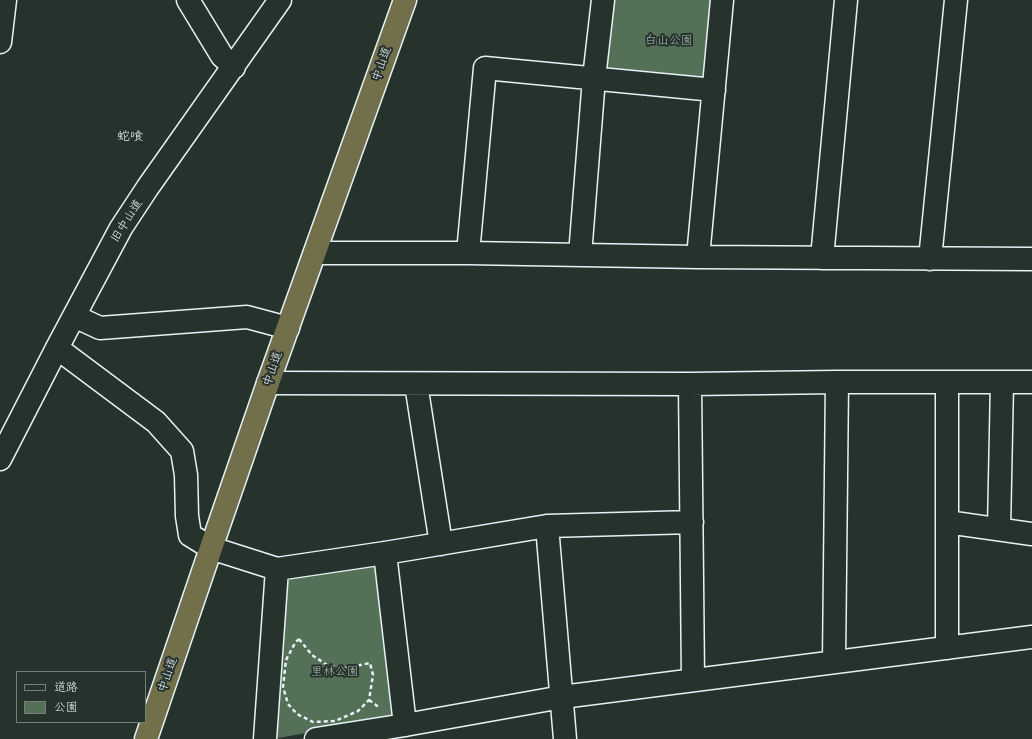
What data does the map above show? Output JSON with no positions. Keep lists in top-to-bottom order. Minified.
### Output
{"streets":{"highway":["中山道"],"street":["旧中山道"]},"districts":["蛇喰"],"parks":["白山公園","里林公園"],"legend":["道路","公園"]}
